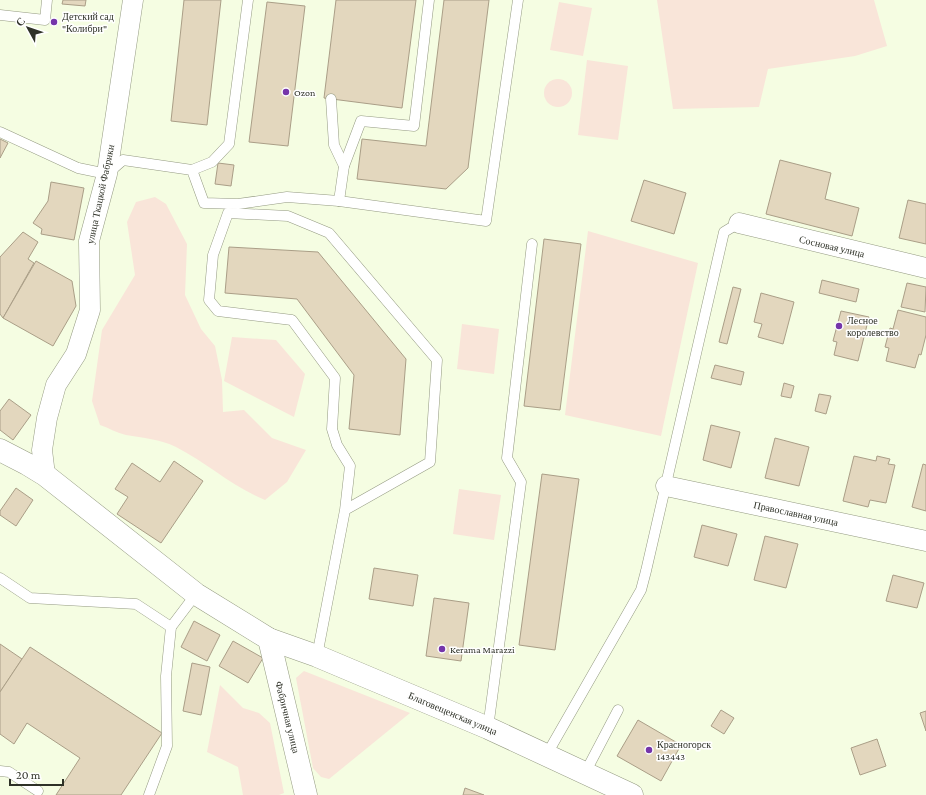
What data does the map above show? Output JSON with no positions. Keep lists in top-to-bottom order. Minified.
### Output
{"streets":{"street":["улица Ткацкой Фабрики","Сосновая улица","Православная улица","Благовещенская улица","Фабричная улица"]},"crossings":[["улица Ткацкой Фабрики","Благовещенская улица"],["Благовещенская улица","Фабричная улица"]],"places":["Детский сад \"Колибри\"","Ozon","Лесное королевство","Kerama Marazzi","Красногорск 143443"],"scale_bar":"20 m","north":"top left"}
